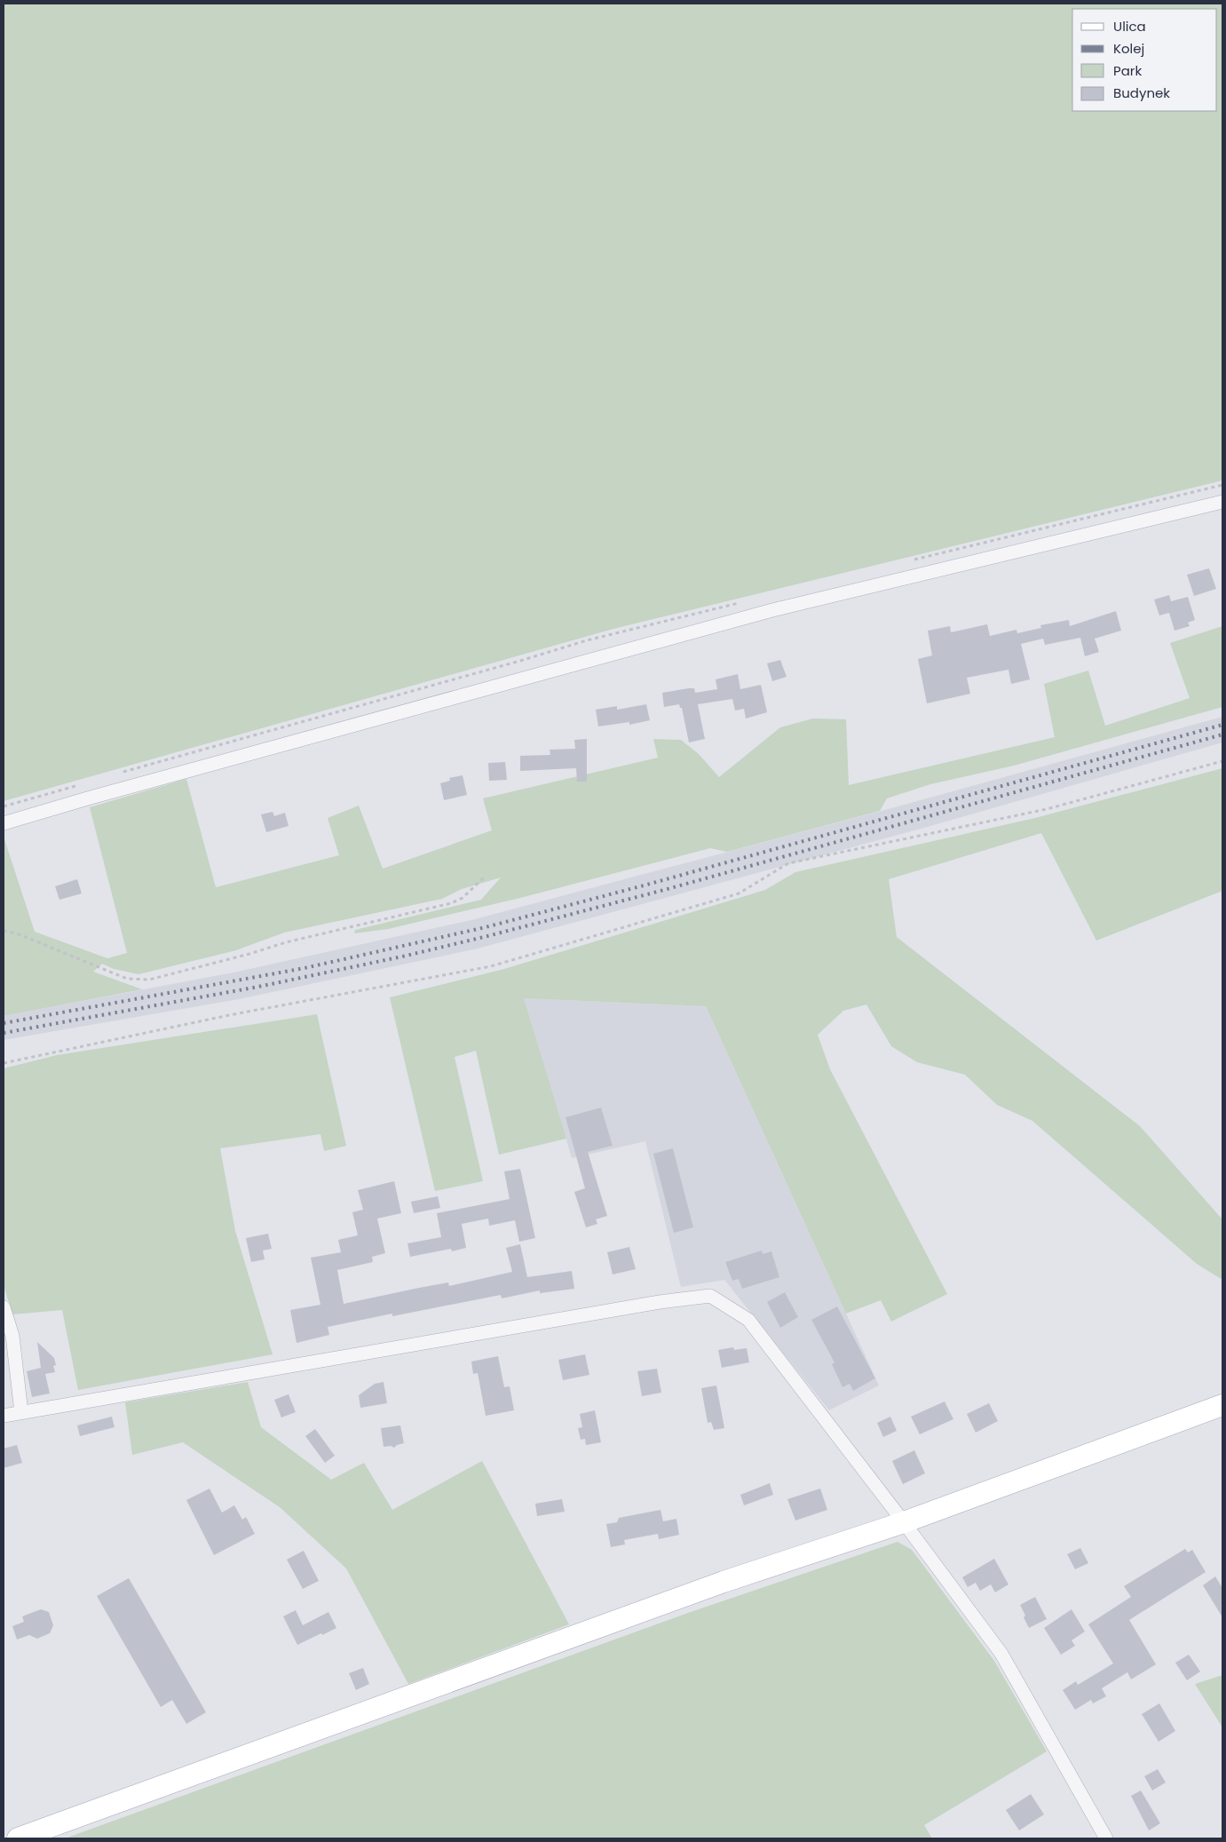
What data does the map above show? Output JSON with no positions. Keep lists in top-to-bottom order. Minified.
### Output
{"legend":["Ulica","Kolej","Park","Budynek"]}
